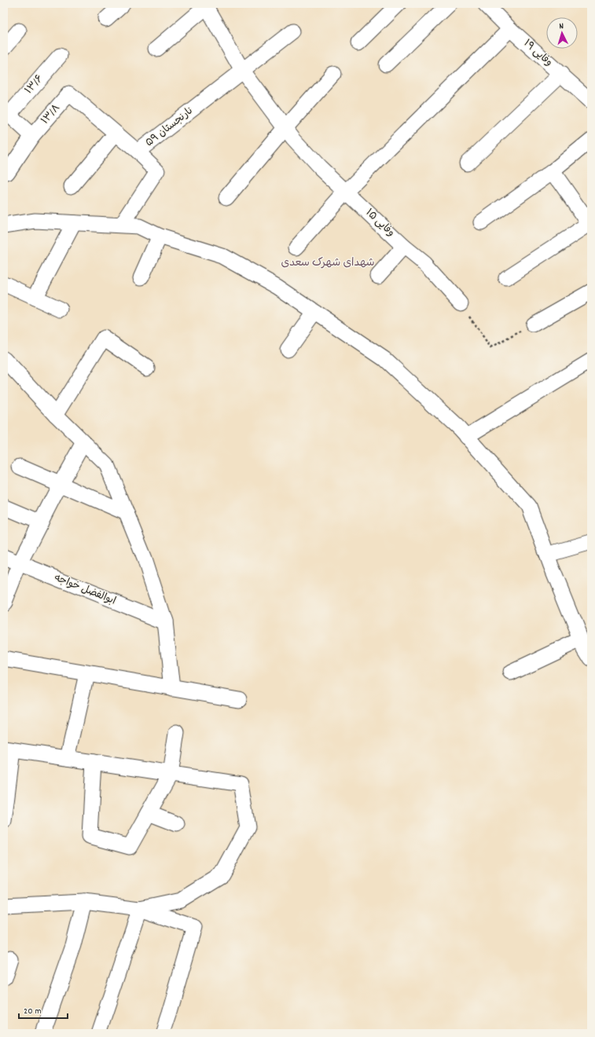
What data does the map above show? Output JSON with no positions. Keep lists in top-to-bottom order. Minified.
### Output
{"streets":{"street":["وفایی ۱۹","۱۳/۶","۱۳/۸","نارنجستان ۵۹","وفایی ۱۵","ابوالفضل خواجه"]},"crossings":[["۱۳/۸","نارنجستان ۵۹"],["نارنجستان ۵۹","وفایی ۱۵"]],"districts":["شهدای شهرک سعدی"],"scale_bar":"20 m","north":"top"}
